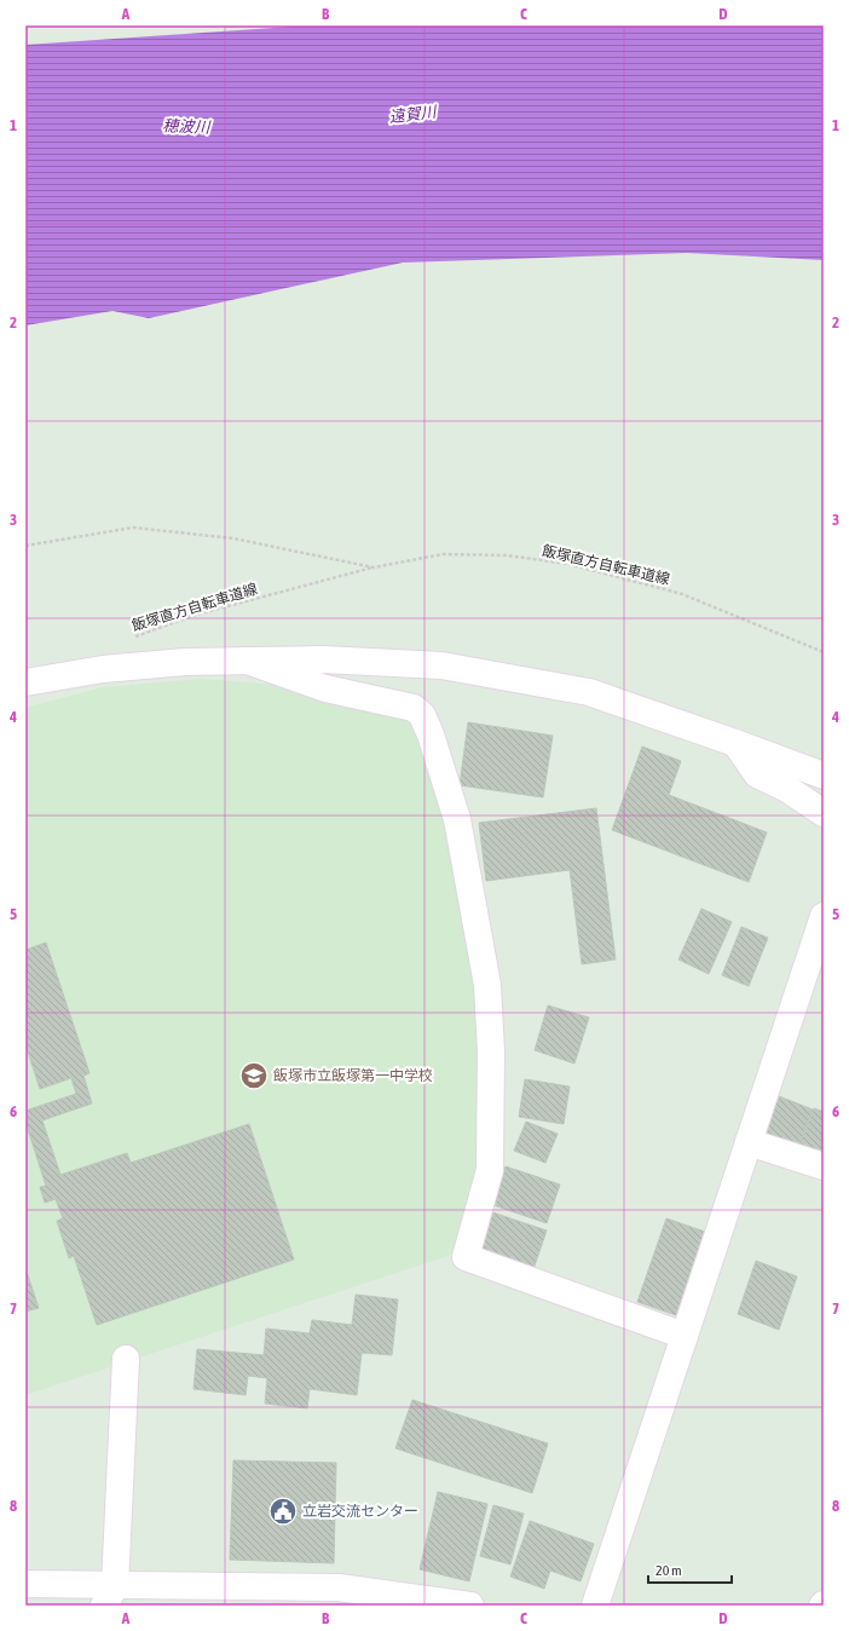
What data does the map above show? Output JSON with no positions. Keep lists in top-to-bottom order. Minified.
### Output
{"streets":{"path":["飯塚直方自転車道線"]},"water":["遠賀川","穂波川"],"places":{"school or university":["飯塚市立飯塚第一中学校"],"public building":["立岩交流センター"]},"scale_bar":"20 m","grid":{"columns":["A","B","C","D"],"rows":["1","2","3","4","5","6","7","8"]}}
